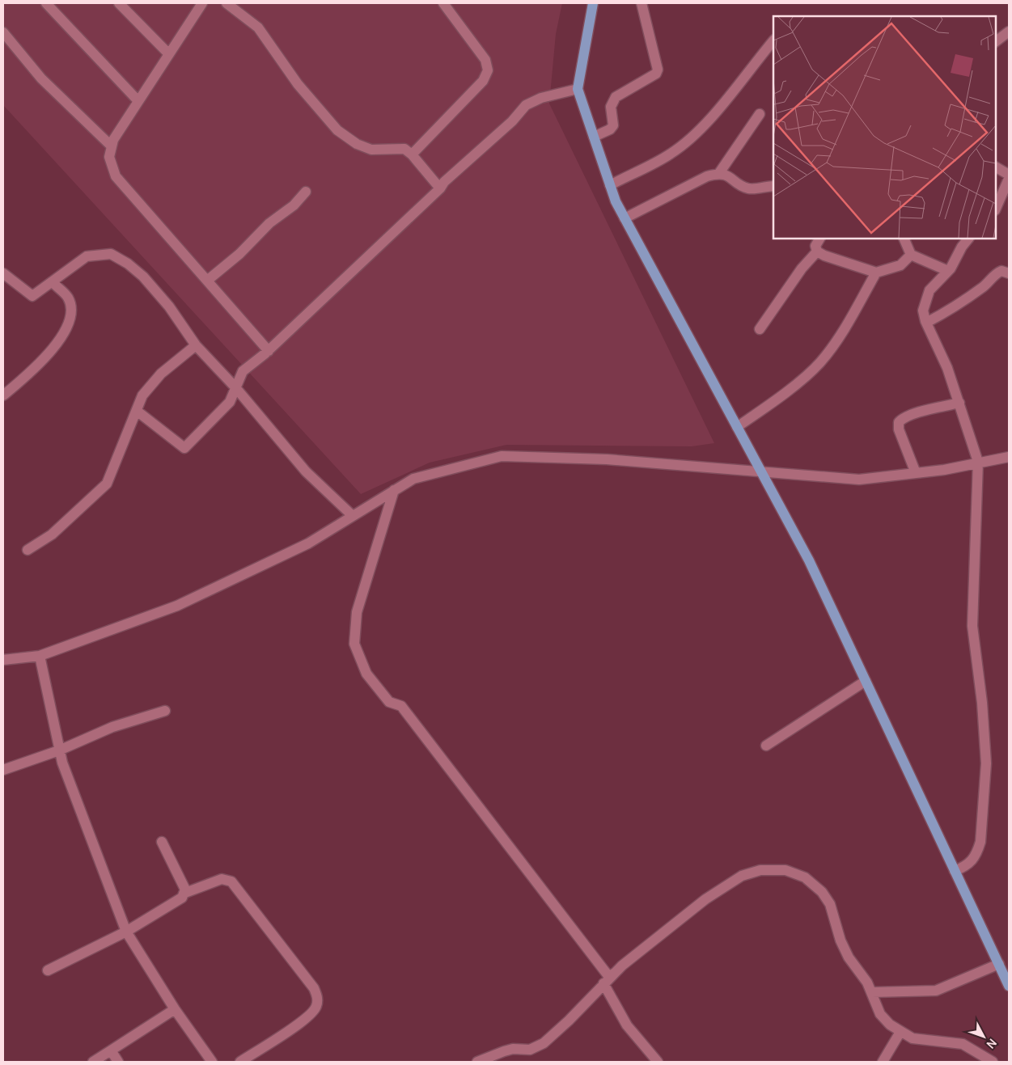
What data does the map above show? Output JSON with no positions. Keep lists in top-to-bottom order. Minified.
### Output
{"north":"bottom right"}
